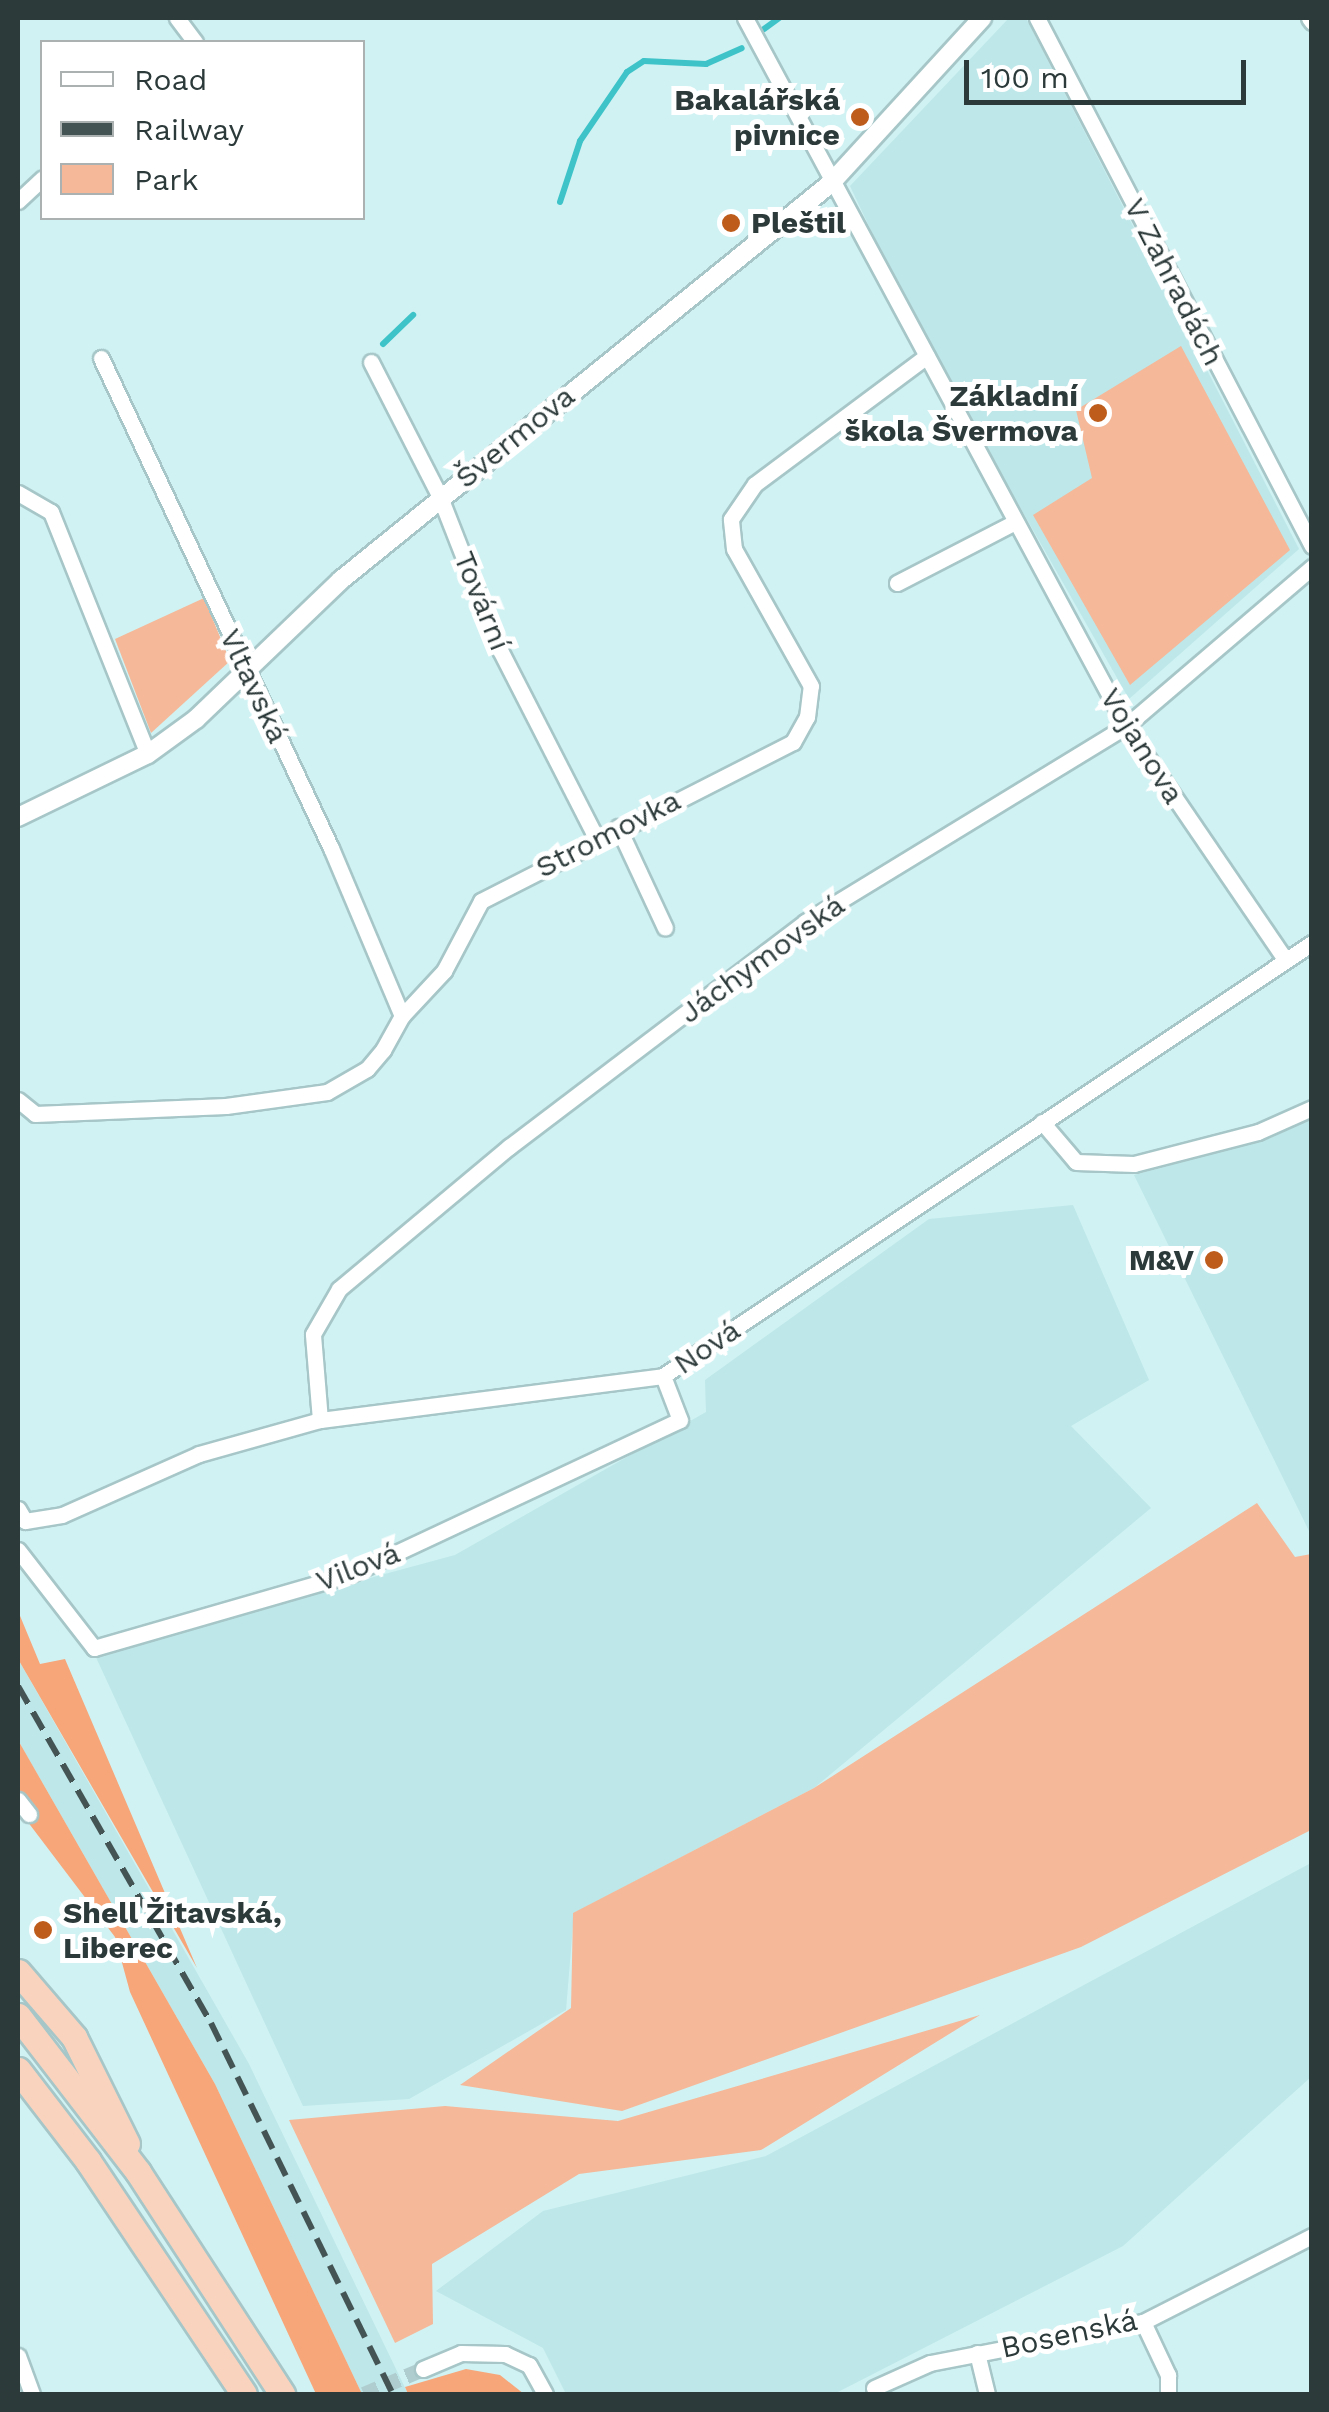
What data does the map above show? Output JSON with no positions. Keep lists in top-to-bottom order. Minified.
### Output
{"streets":{"street":["V Zahradách","Švermova","Tovární","Vltavská","Vojanova","Stromovka","Jáchymovská","Nová","Vilová","Bosenská"]},"crossings":[["Švermova","Tovární"],["Švermova","Vltavská"],["Švermova","Vojanova"],["Tovární","Stromovka"],["Vltavská","Stromovka"],["Vojanova","Stromovka"],["Vojanova","Jáchymovská"],["Vojanova","Nová"],["Jáchymovská","Nová"],["Nová","Vilová"]],"places":["Bakalářská pivnice","Pleštil","Základní škola Švermova","M&V","Shell Žitavská, Liberec"],"legend":["Road","Railway","Park"],"scale_bar":"100 m"}
